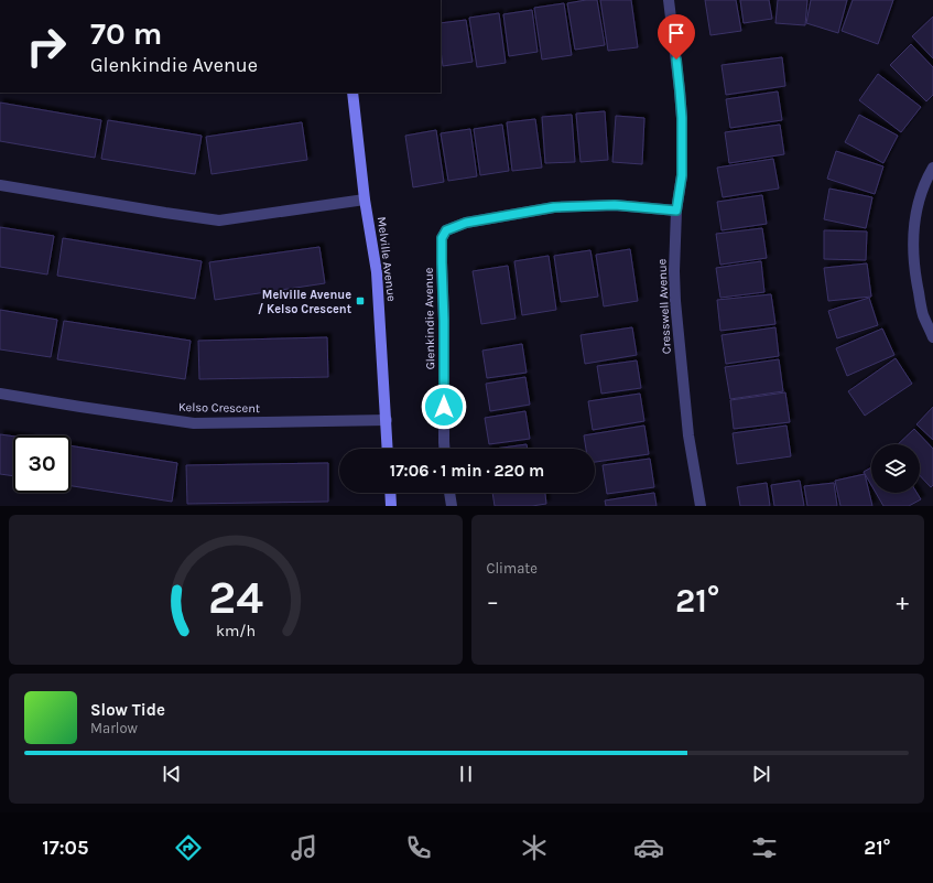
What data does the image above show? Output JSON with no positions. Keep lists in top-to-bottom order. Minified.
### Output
{"streets":{"street":["Melville Avenue","Cresswell Avenue","Glenkindie Avenue","Kelso Crescent"]},"crossings":[["Melville Avenue","Kelso Crescent"],["Cresswell Avenue","Glenkindie Avenue"]],"places":{"transit":["Melville Avenue / Kelso Crescent"]},"page":{"turn":["70 m","Glenkindie Avenue"],"limit":"30","trip":"17:06 · 1 min · 220 m","tile":"Climate","heat":["−","21°","+"],"song":["Slow Tide","Marlow"],"tabs":["17:05","21°"],"gauge":["24","km/h"]}}
